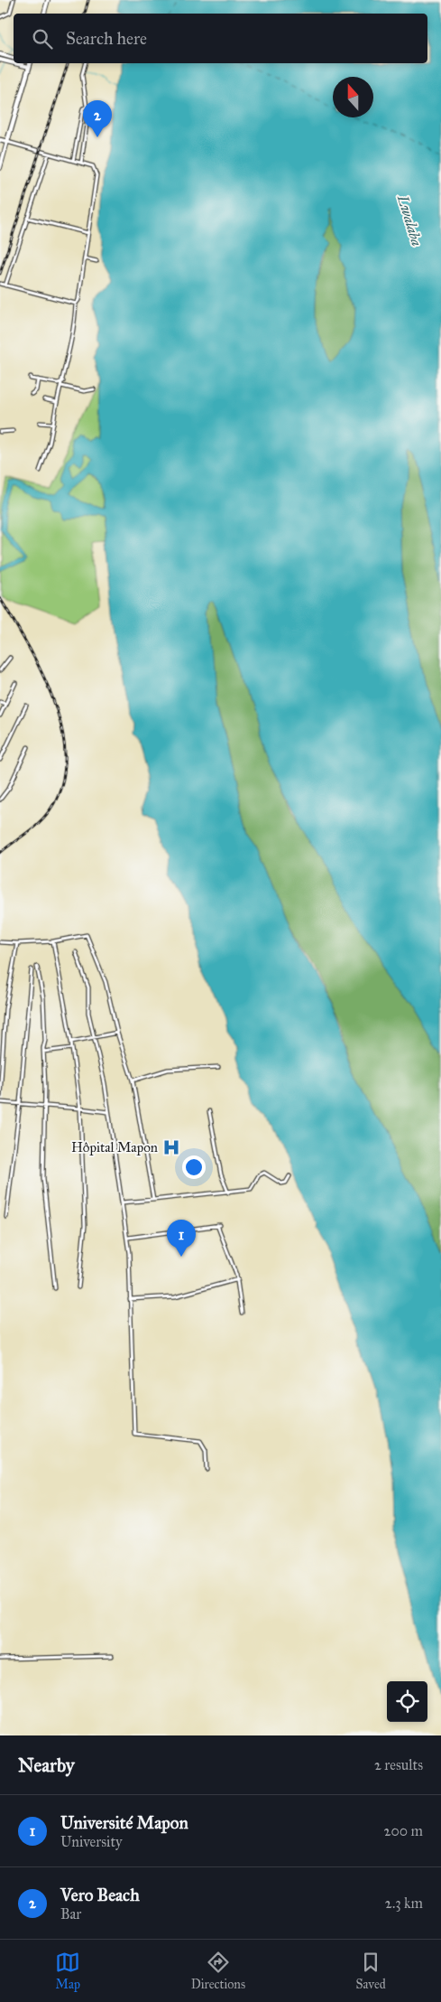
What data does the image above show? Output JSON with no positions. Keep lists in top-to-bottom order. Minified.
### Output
{"water":["Lwalaba"],"places":{"hospital":["Hôpital Mapon"]},"north":"top","page":{"search":"Search here","pins":["2","1"],"heading":["Nearby","2 results"],"list":[{"mark":"1","name":"Université Mapon","note":"University","value":"200 m"},{"mark":"2","name":"Vero Beach","note":"Bar","value":"2.3 km"}],"nav":["Map","Directions","Saved"]}}
